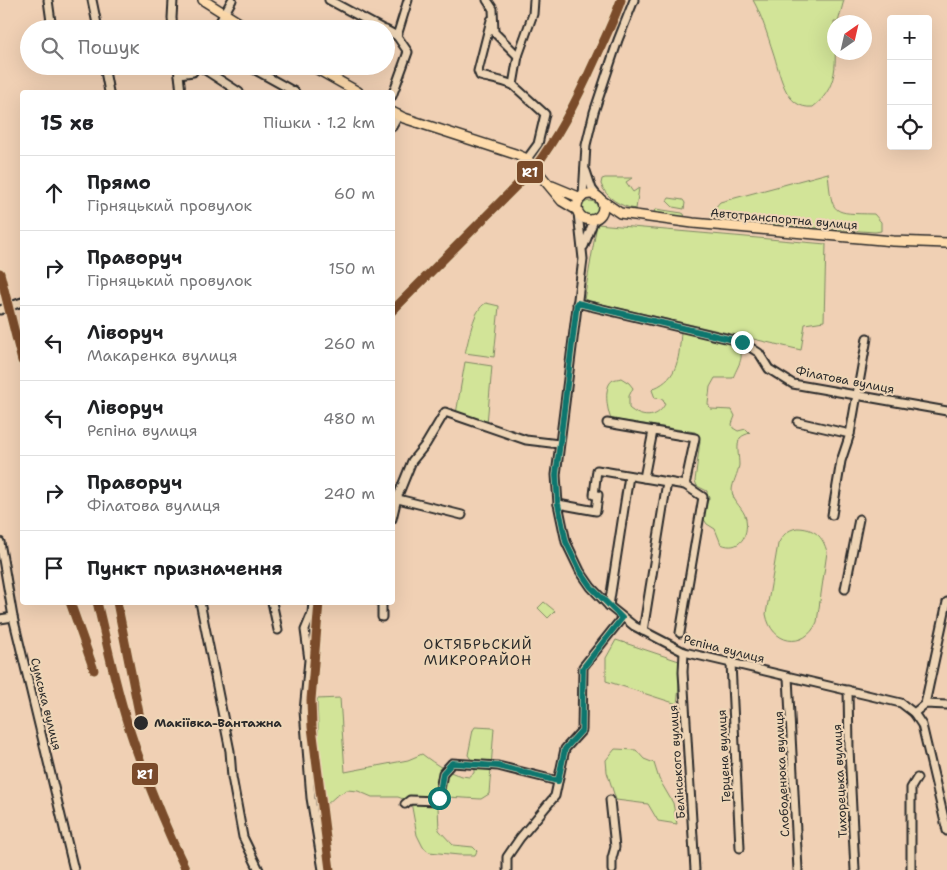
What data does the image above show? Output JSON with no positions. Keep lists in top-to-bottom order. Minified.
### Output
{"streets":{"main road":["Автотранспортна вулиця"],"street":["Філатова вулиця","Рєпіна вулиця","Сумська вулиця","Герцена вулиця","Белінського вулиця","Слободенюка вулиця","Тихорецька вулиця"]},"crossings":[["Філатова вулиця","Рєпіна вулиця"],["Рєпіна вулиця","Герцена вулиця"],["Рєпіна вулиця","Белінського вулиця"],["Рєпіна вулиця","Слободенюка вулиця"],["Рєпіна вулиця","Тихорецька вулиця"]],"districts":["ОКТЯБРЬСКИЙ МИКРОРАЙОН"],"places":["Макіївка-Вантажна"],"lines":["transit line R1"],"north":"top right","page":{"map_buttons":["+","−"],"search":"Пошук","heading":["15 хв","Пішки · 1.2 km"],"list":[["Прямо","Гірняцький провулок","60 m"],["Праворуч","Гірняцький провулок","150 m"],["Ліворуч","Макаренка вулиця","260 m"],["Ліворуч","Рєпіна вулиця","480 m"],["Праворуч","Філатова вулиця","240 m"],"Пункт призначення"]}}
